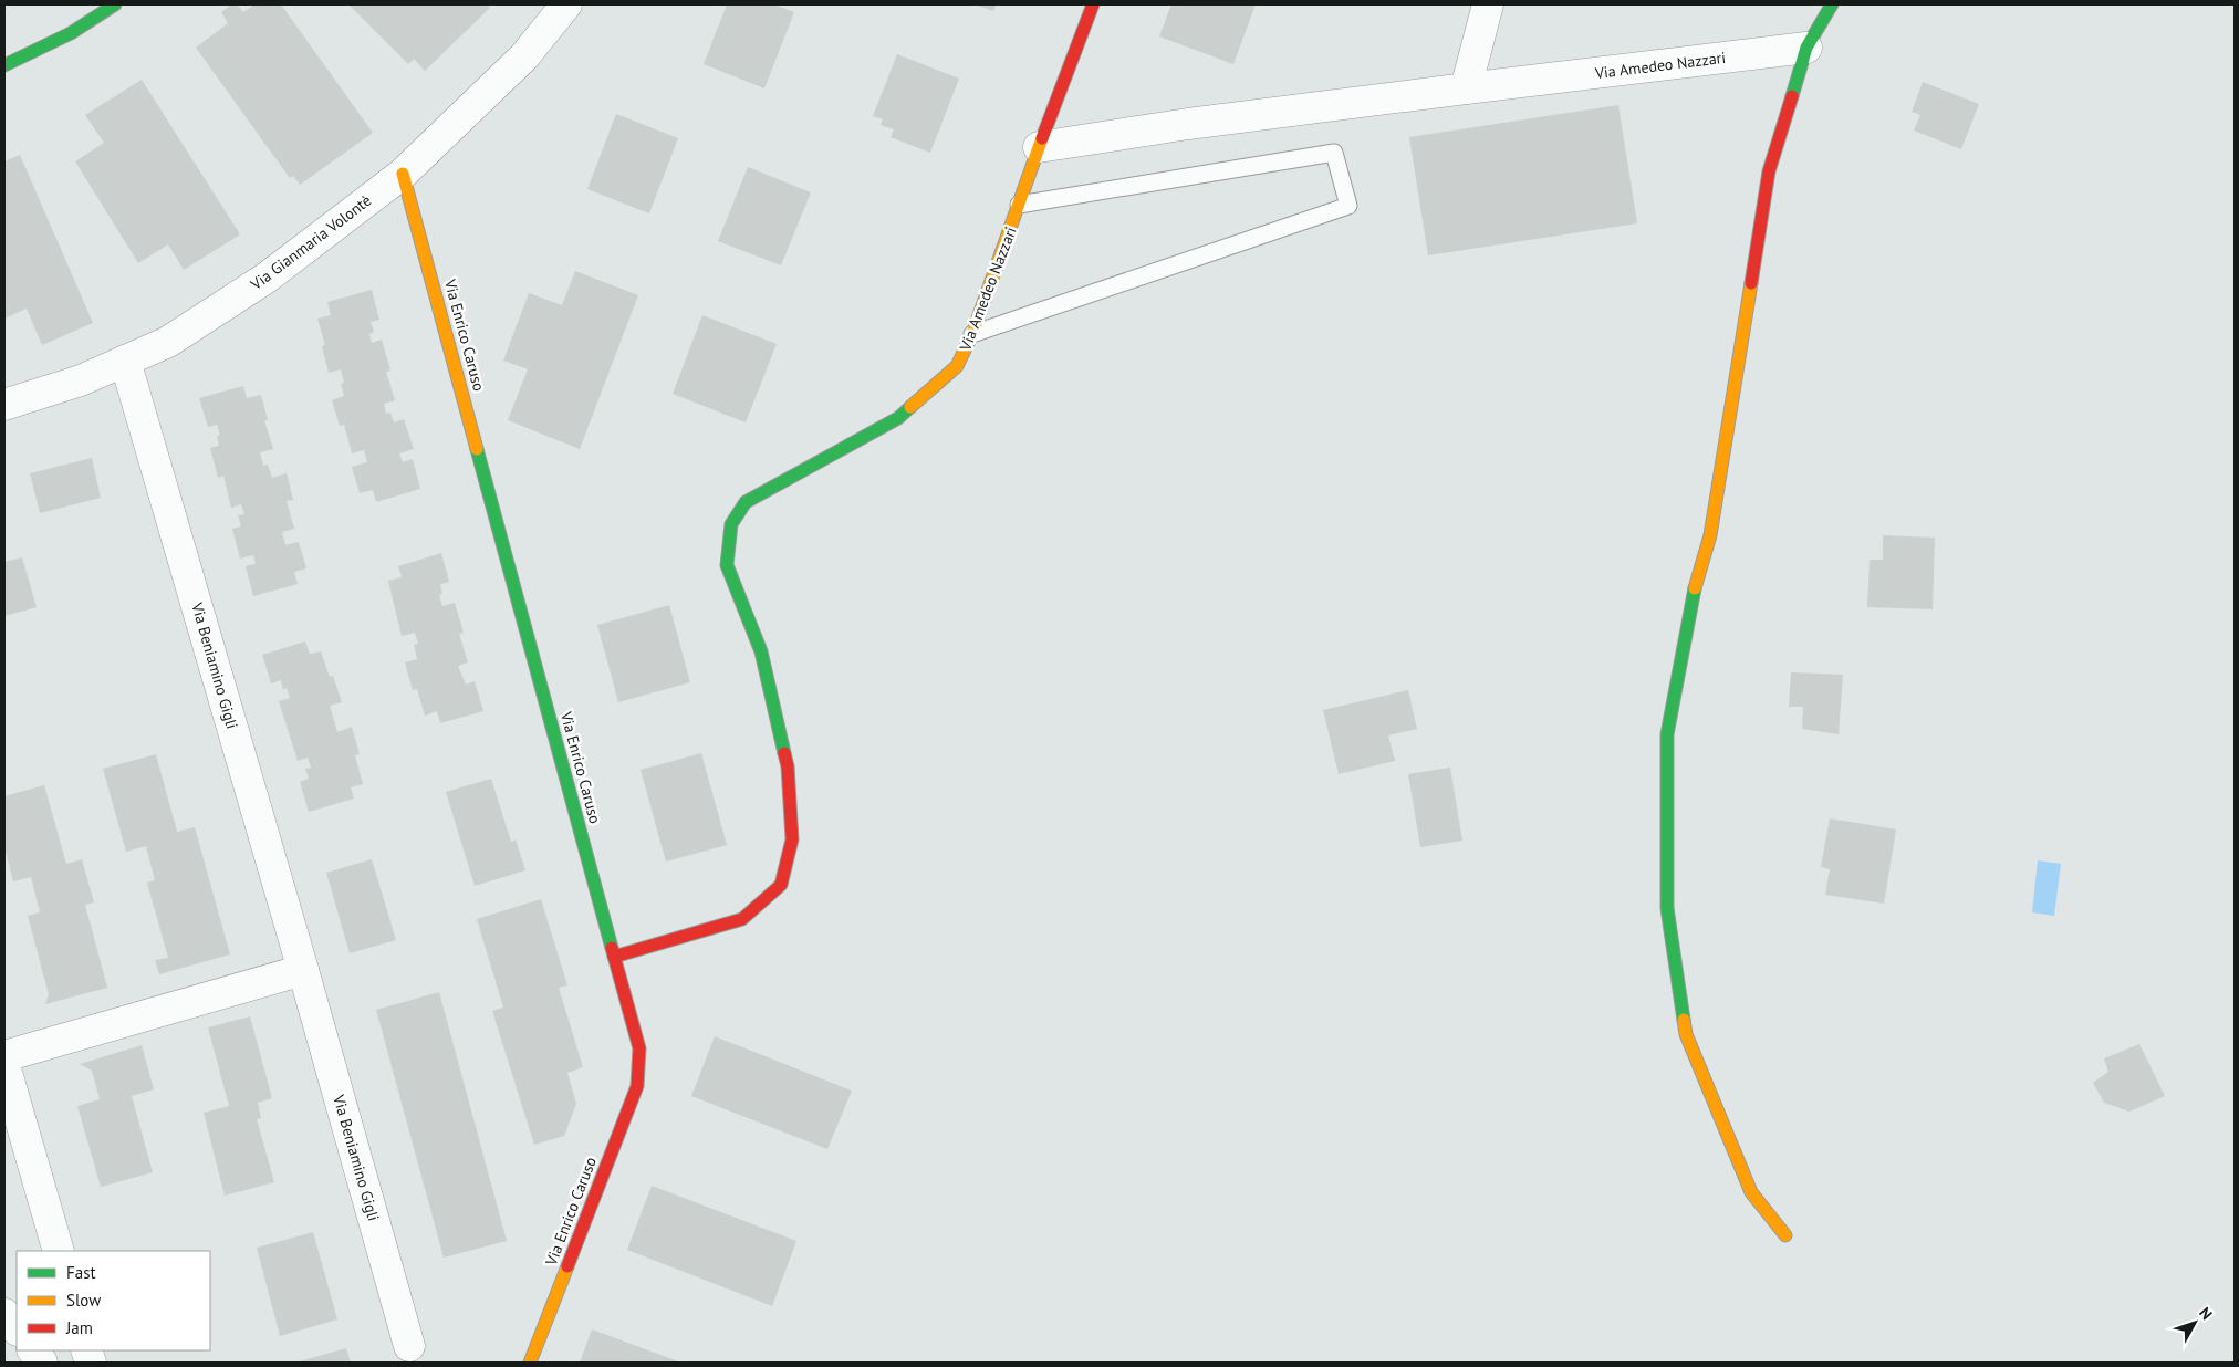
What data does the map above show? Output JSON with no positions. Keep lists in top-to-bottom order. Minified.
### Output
{"streets":{"street":["Via Amedeo Nazzari","Via Gianmaria Volontè","Via Enrico Caruso","Via Beniamino Gigli"]},"crossings":[["Via Amedeo Nazzari","Via Enrico Caruso"],["Via Gianmaria Volontè","Via Enrico Caruso"],["Via Gianmaria Volontè","Via Beniamino Gigli"]],"legend":["Fast","Slow","Jam"],"north":"top right"}
